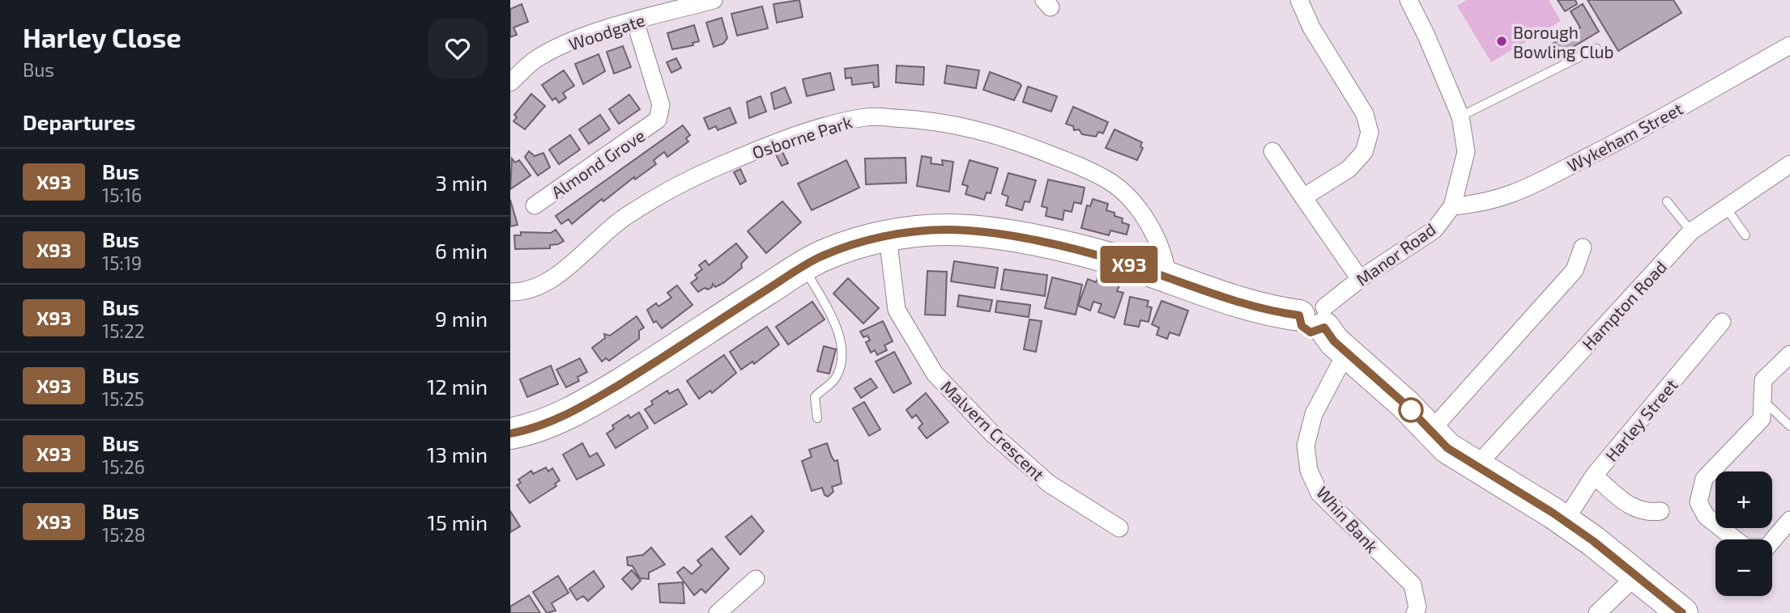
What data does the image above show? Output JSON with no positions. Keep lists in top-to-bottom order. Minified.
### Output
{"streets":{"street":["Woodgate","Osborne Park","Wykeham Street","Almond Grove","Manor Road","Hampton Road","Harley Street","Malvern Crescent","Whin Bank"]},"crossings":[["Woodgate","Almond Grove"],["Wykeham Street","Manor Road"]],"places":["Borough Bowling Club"],"lines":["bus line X93"],"page":{"heading":[["Harley Close","Bus"],"Departures"],"on_map":"X93","list":[{"mark":"X93","name":"Bus","note":"15:16","value":"3 min"},{"mark":"X93","name":"Bus","note":"15:19","value":"6 min"},{"mark":"X93","name":"Bus","note":"15:22","value":"9 min"},{"mark":"X93","name":"Bus","note":"15:25","value":"12 min"},{"mark":"X93","name":"Bus","note":"15:26","value":"13 min"},{"mark":"X93","name":"Bus","note":"15:28","value":"15 min"}],"map_buttons":["+","−"]}}
